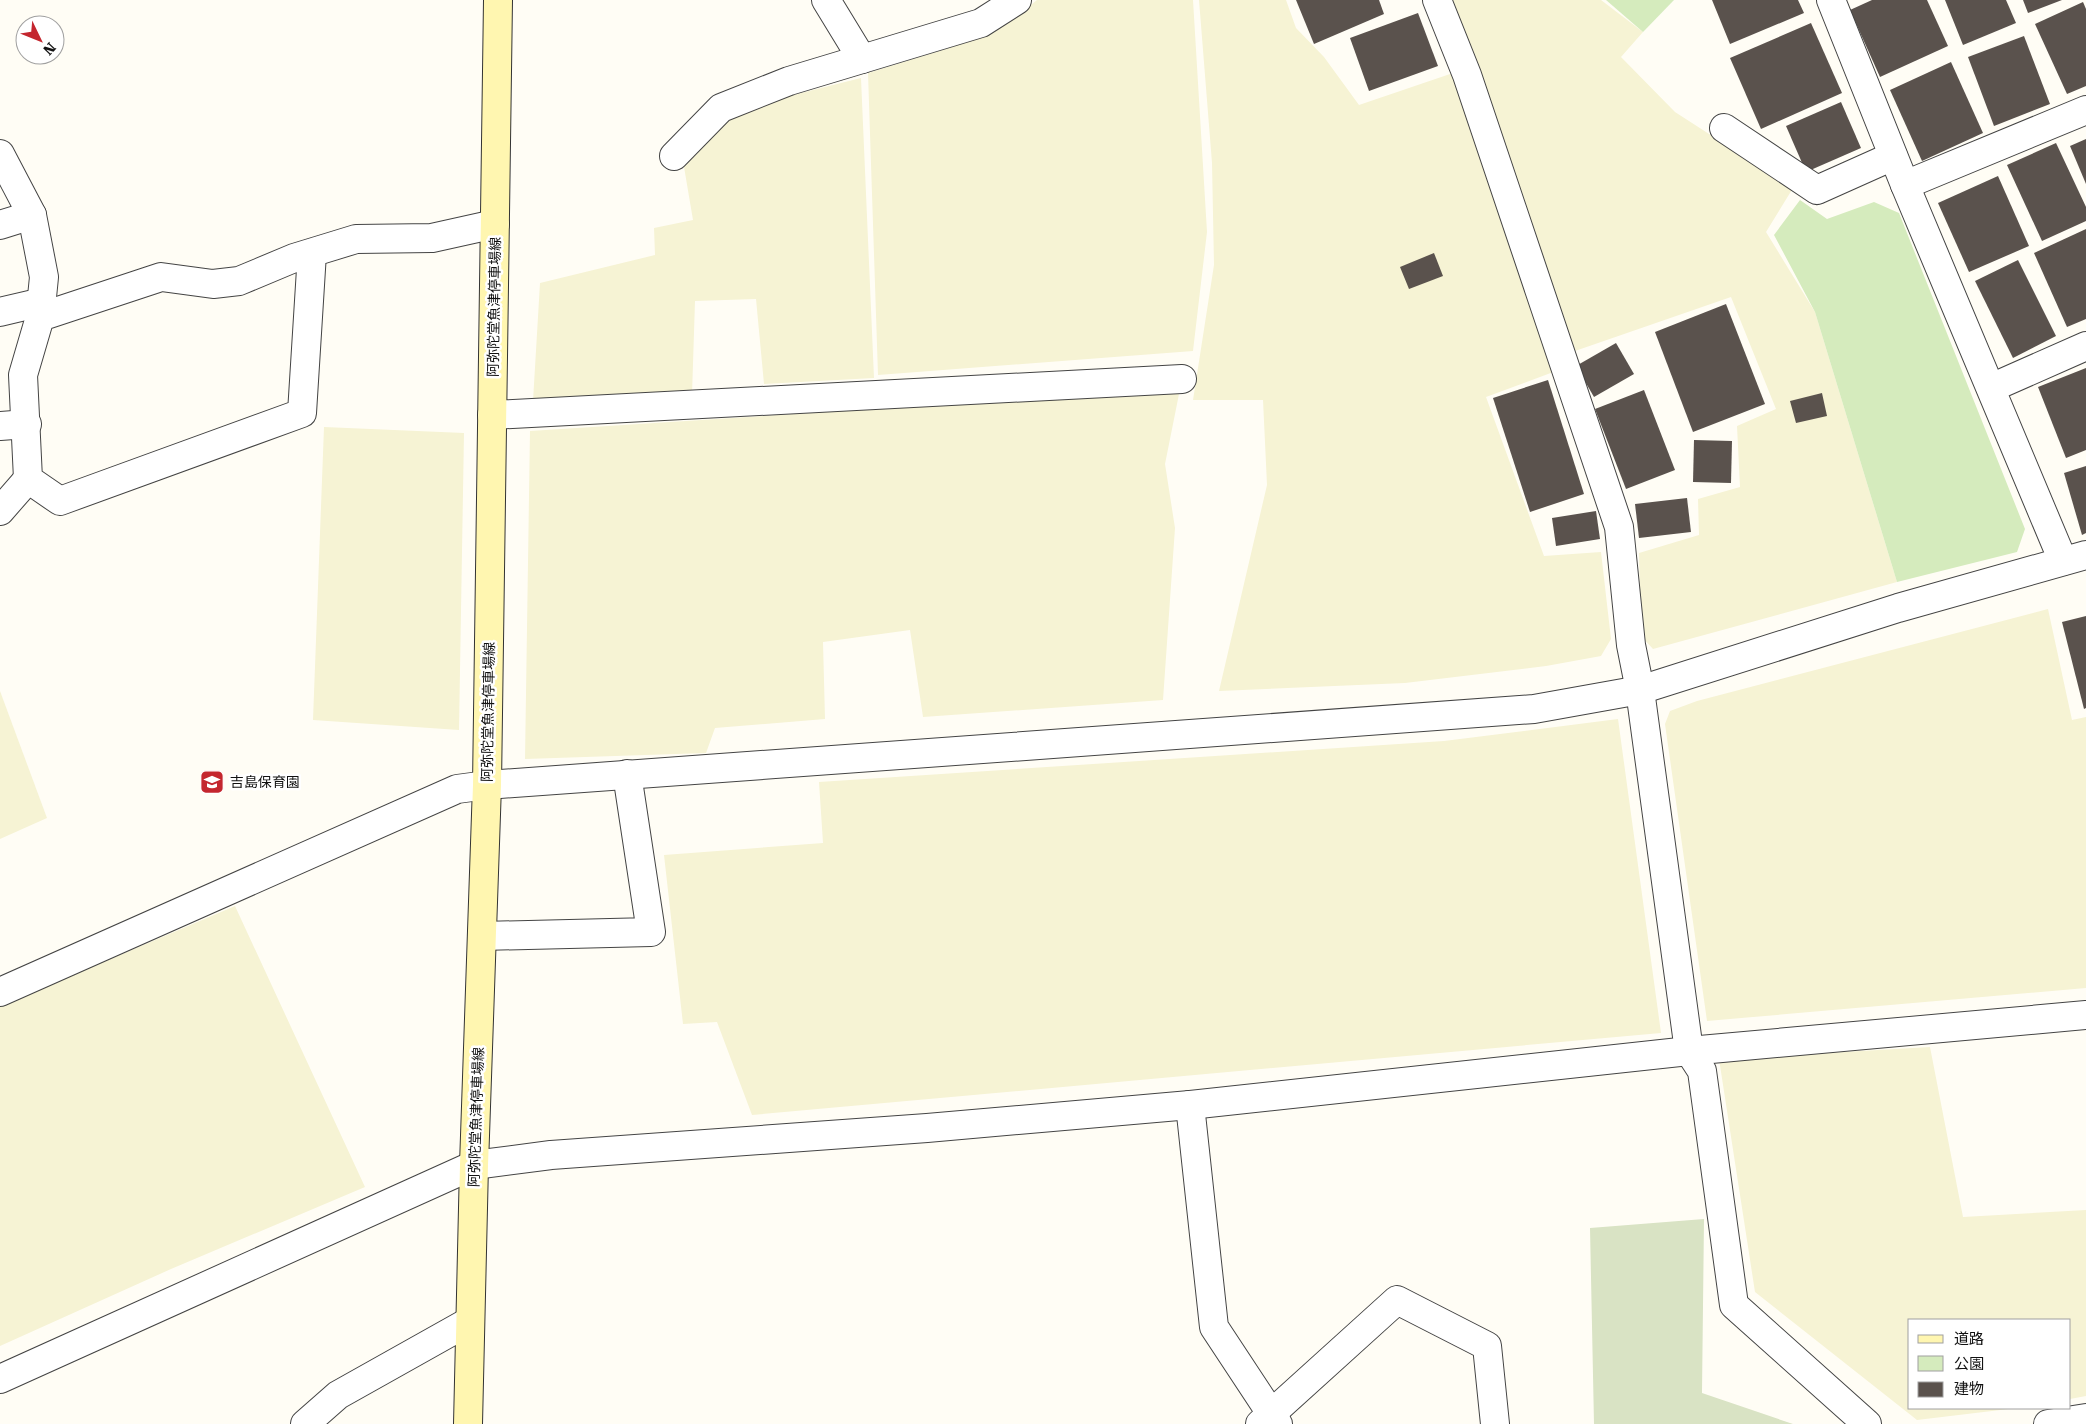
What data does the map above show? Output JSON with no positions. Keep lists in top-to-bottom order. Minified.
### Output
{"streets":{"main road":["阿弥陀堂魚津停車場線"]},"places":{"school or university":["吉島保育園"]},"legend":["道路","公園","建物"],"north":"bottom right"}
